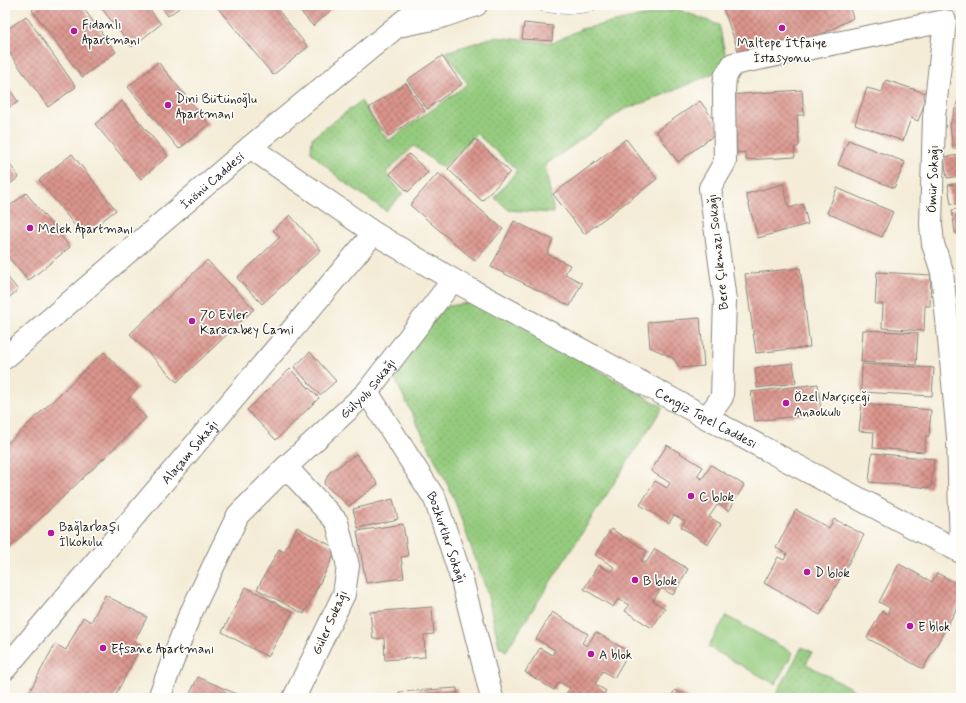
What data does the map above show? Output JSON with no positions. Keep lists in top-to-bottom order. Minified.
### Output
{"streets":{"main road":["İnönü Caddesi","Ömür Sokağı","Bere Çıkmazı Sokağı","Gülyolu Sokağı","Cengiz Topel Caddesi","Alaçam Sokağı","Bozkurtlar Sokağı","Güler Sokağı"]},"crossings":[["Ömür Sokağı","Bere Çıkmazı Sokağı"],["Ömür Sokağı","Cengiz Topel Caddesi"],["Bere Çıkmazı Sokağı","Cengiz Topel Caddesi"],["Gülyolu Sokağı","Cengiz Topel Caddesi"],["Gülyolu Sokağı","Bozkurtlar Sokağı"],["Gülyolu Sokağı","Güler Sokağı"]],"places":["Maltepe İtfaiye İstasyonu","Fidanlı Apartmanı","Dini Bütünoğlu Apartmanı","Melek Apartmanı","70 Evler Karacabey Cami","Özel Narçiçeği Anaokulu","C blok","Bağlarbaşı İlkokulu","D blok","B blok","E blok","Efsane Apartmanı","A blok"]}
